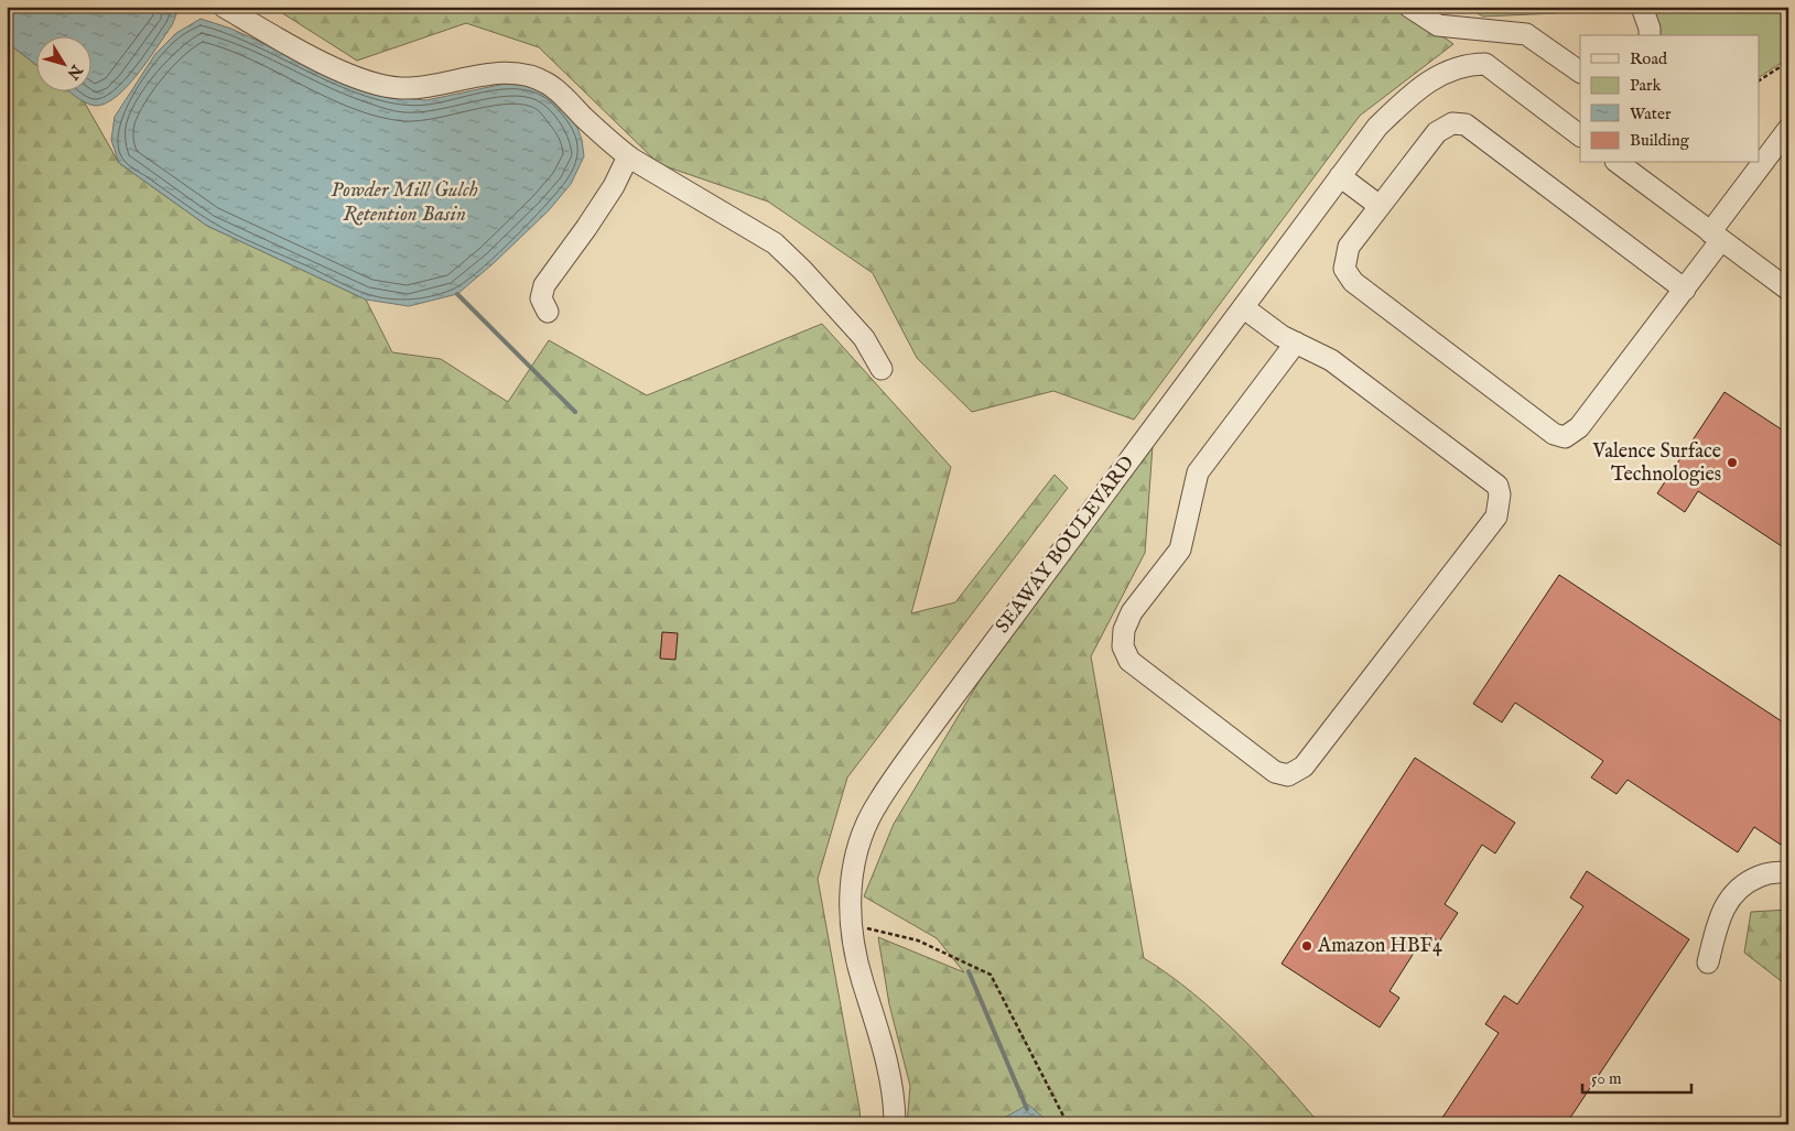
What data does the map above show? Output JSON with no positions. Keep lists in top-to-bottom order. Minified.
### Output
{"streets":{"street":["SEAWAY BOULEVARD"]},"water":["Powder Mill Gulch Retention Basin"],"places":["Valence Surface Technologies","Amazon HBF4"],"legend":["Road","Park","Water","Building"],"scale_bar":"50 m","north":"bottom right"}
